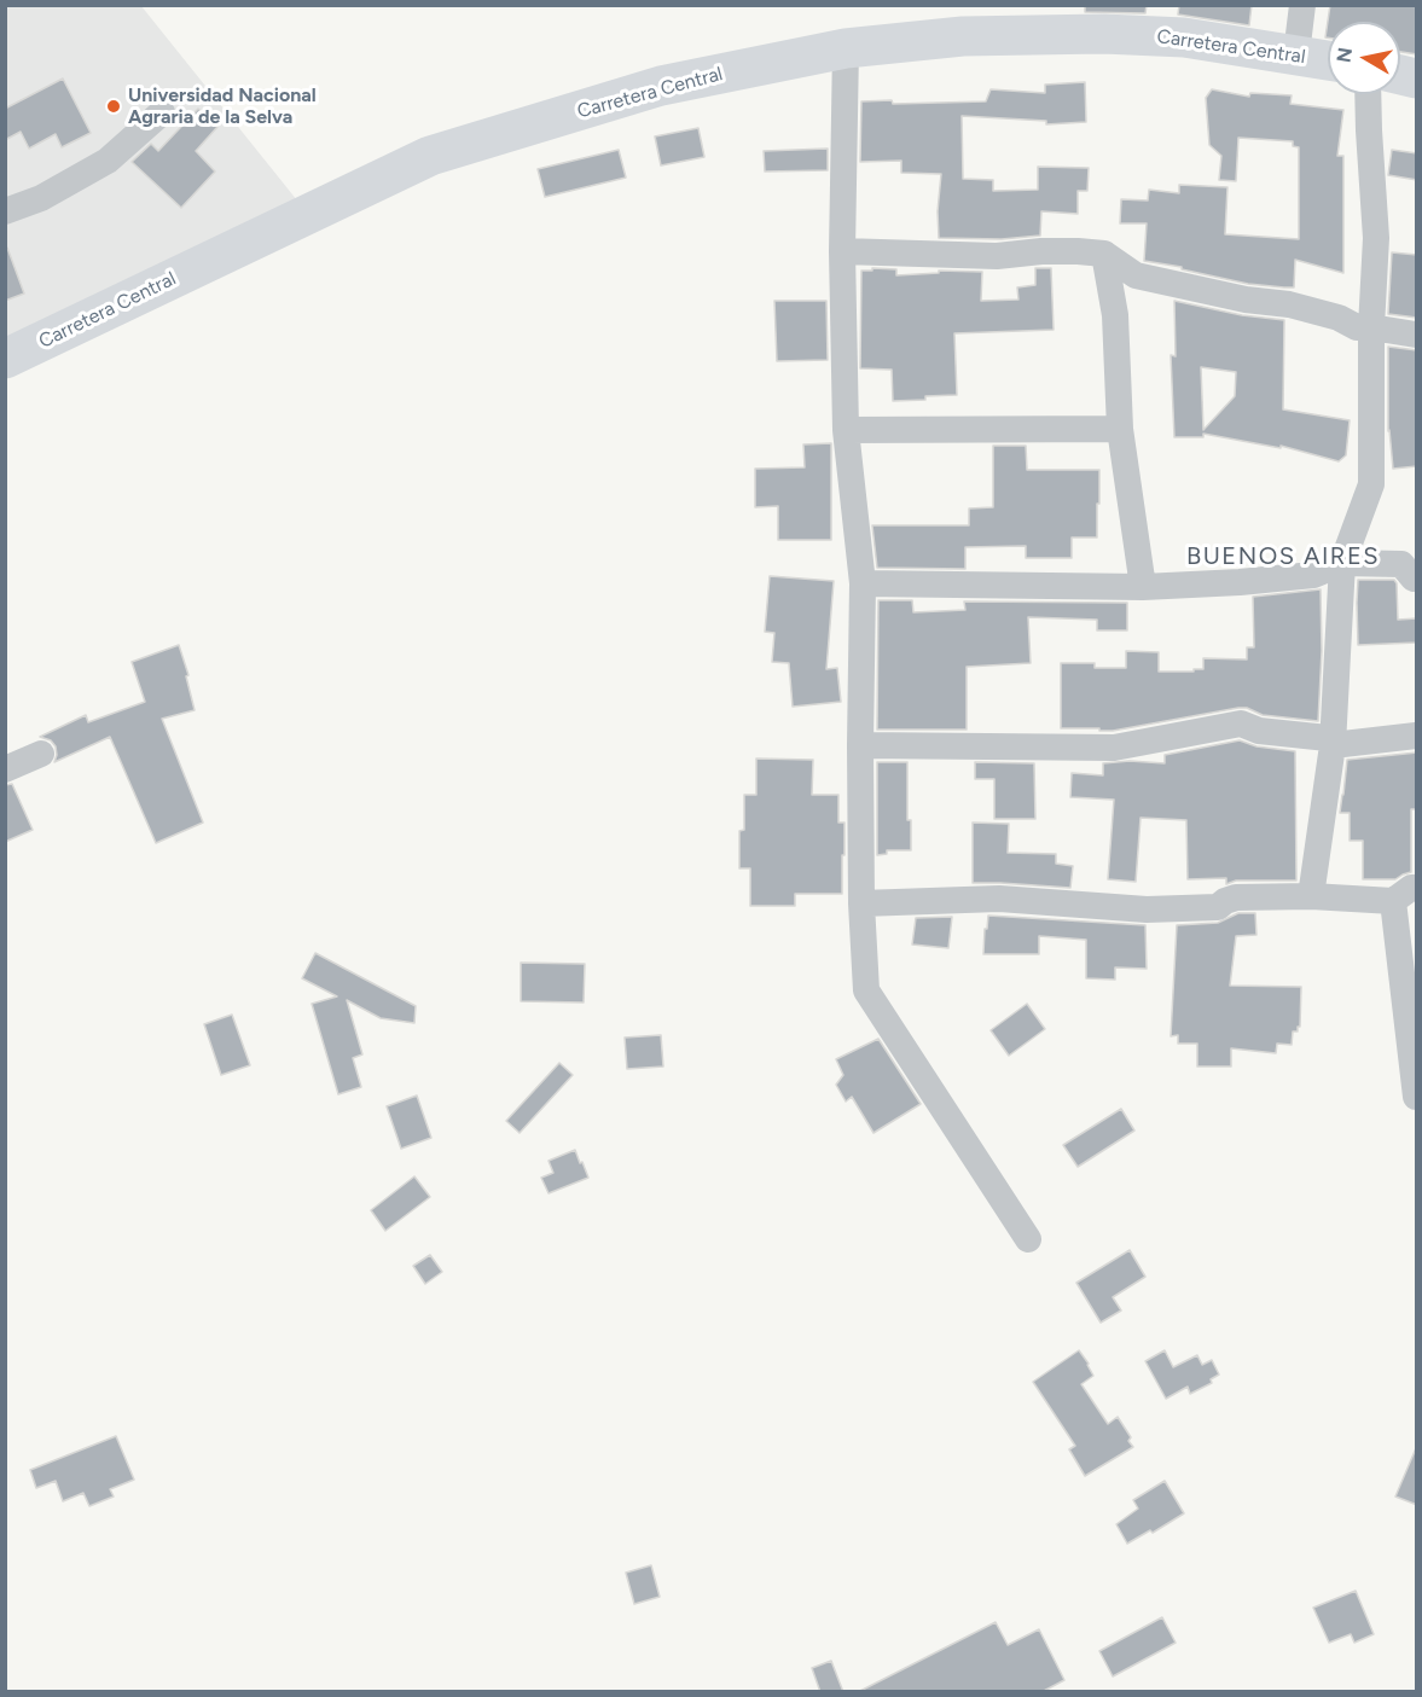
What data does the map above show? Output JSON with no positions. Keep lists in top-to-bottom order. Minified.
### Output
{"streets":{"highway":["Carretera Central"]},"districts":["BUENOS AIRES"],"places":["Universidad Nacional Agraria de la Selva"],"north":"left"}
